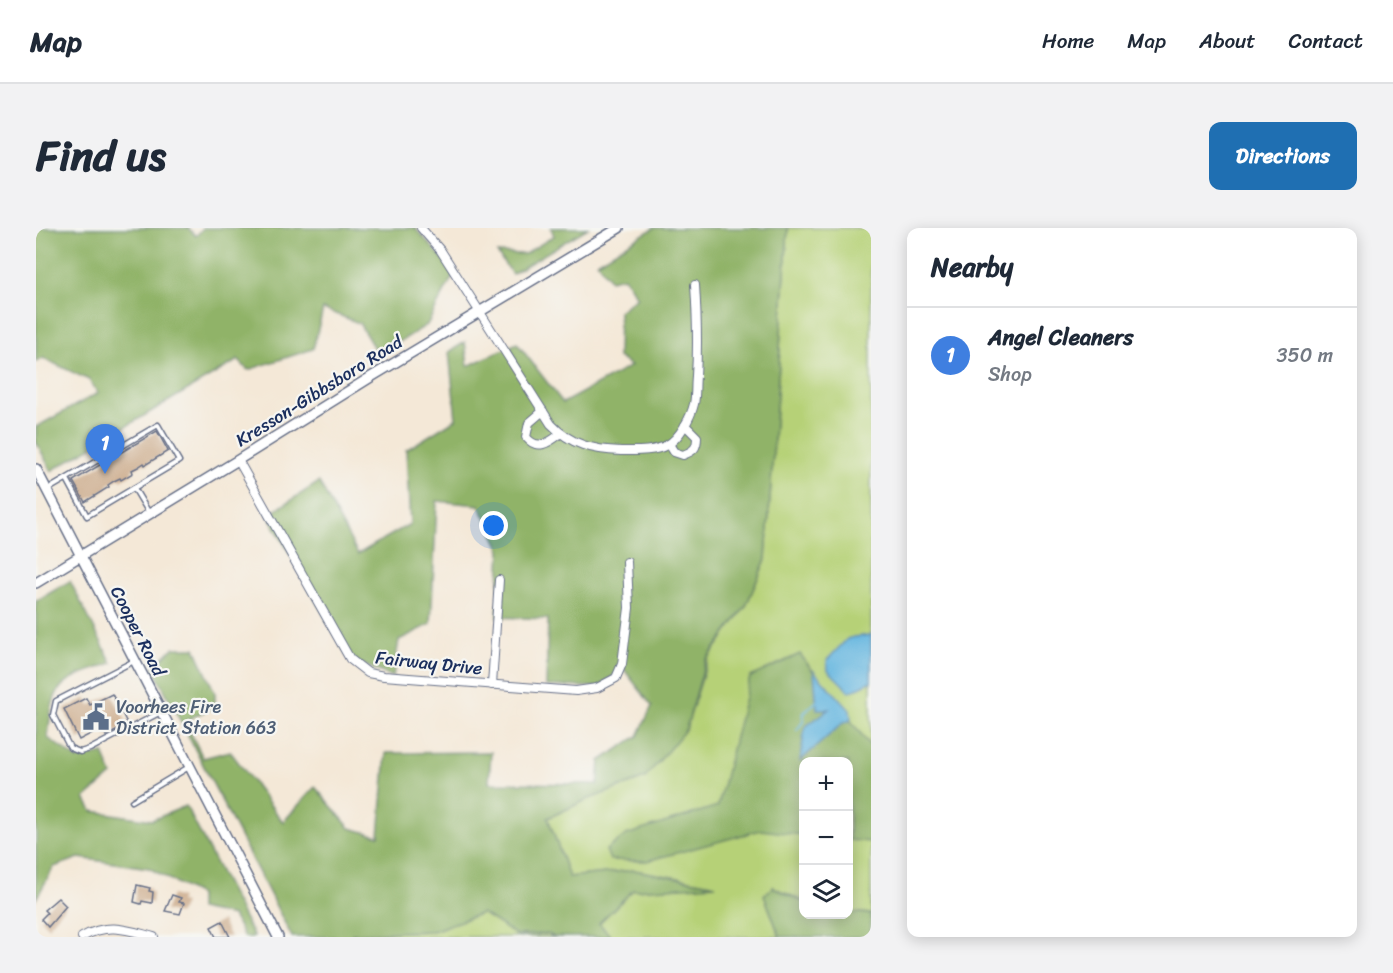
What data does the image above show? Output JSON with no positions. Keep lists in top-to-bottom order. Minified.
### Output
{"streets":{"street":["Kresson-Gibbsboro Road","Cooper Road","Fairway Drive"]},"crossings":[["Kresson-Gibbsboro Road","Cooper Road"],["Kresson-Gibbsboro Road","Fairway Drive"]],"places":{"public building":["Voorhees Fire District Station 663"]},"page":{"header":"Map","nav":["Home","Map","About","Contact"],"title":"Find us","buttons":"Directions","heading":"Nearby","list":[{"mark":"1","name":"Angel Cleaners","note":"Shop","value":"350 m"}],"pins":"1","map_buttons":["+","−"]}}
